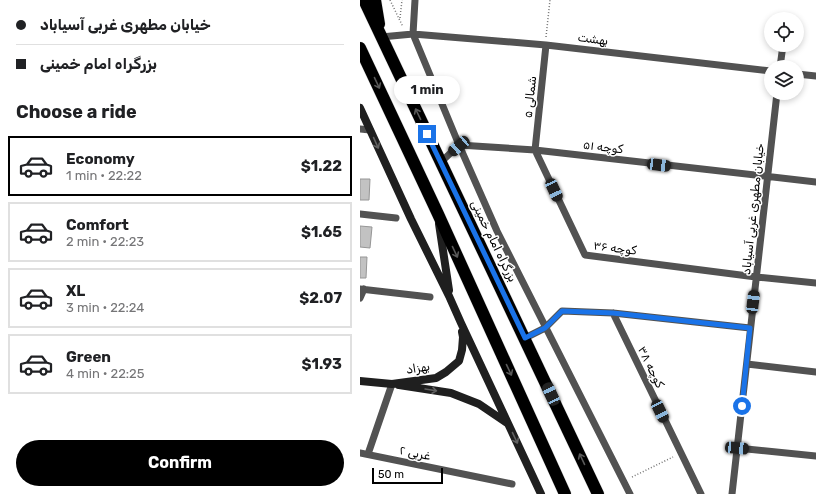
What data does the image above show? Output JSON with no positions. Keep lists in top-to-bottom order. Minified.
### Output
{"streets":{"highway":["بزرگراه امام خمینی"],"street":["بهشت","۵ شمالی","کوچه ۵۱","خیابان مطهری غربی آسیاباد","کوچه ۳۶","کوچه ۳۸","بهزاد","غربی ۲"]},"crossings":[["بهشت","۵ شمالی"],["بهشت","بزرگراه امام خمینی"],["۵ شمالی","کوچه ۵۱"],["۵ شمالی","کوچه ۳۶"],["کوچه ۵۱","خیابان مطهری غربی آسیاباد"],["کوچه ۵۱","کوچه ۳۶"],["خیابان مطهری غربی آسیاباد","کوچه ۳۶"]],"scale_bar":"50 m","page":{"banner":["خیابان مطهری غربی آسیاباد","بزرگراه امام خمینی"],"bubble":"1 min","heading":"Choose a ride","list":[{"name":"Economy","note":"1 min · 22:22","value":"$1.22"},{"name":"Comfort","note":"2 min · 22:23","value":"$1.65"},{"name":"XL","note":"3 min · 22:24","value":"$2.07"},{"name":"Green","note":"4 min · 22:25","value":"$1.93"}],"buttons":"Confirm","scale":"50 m"}}
